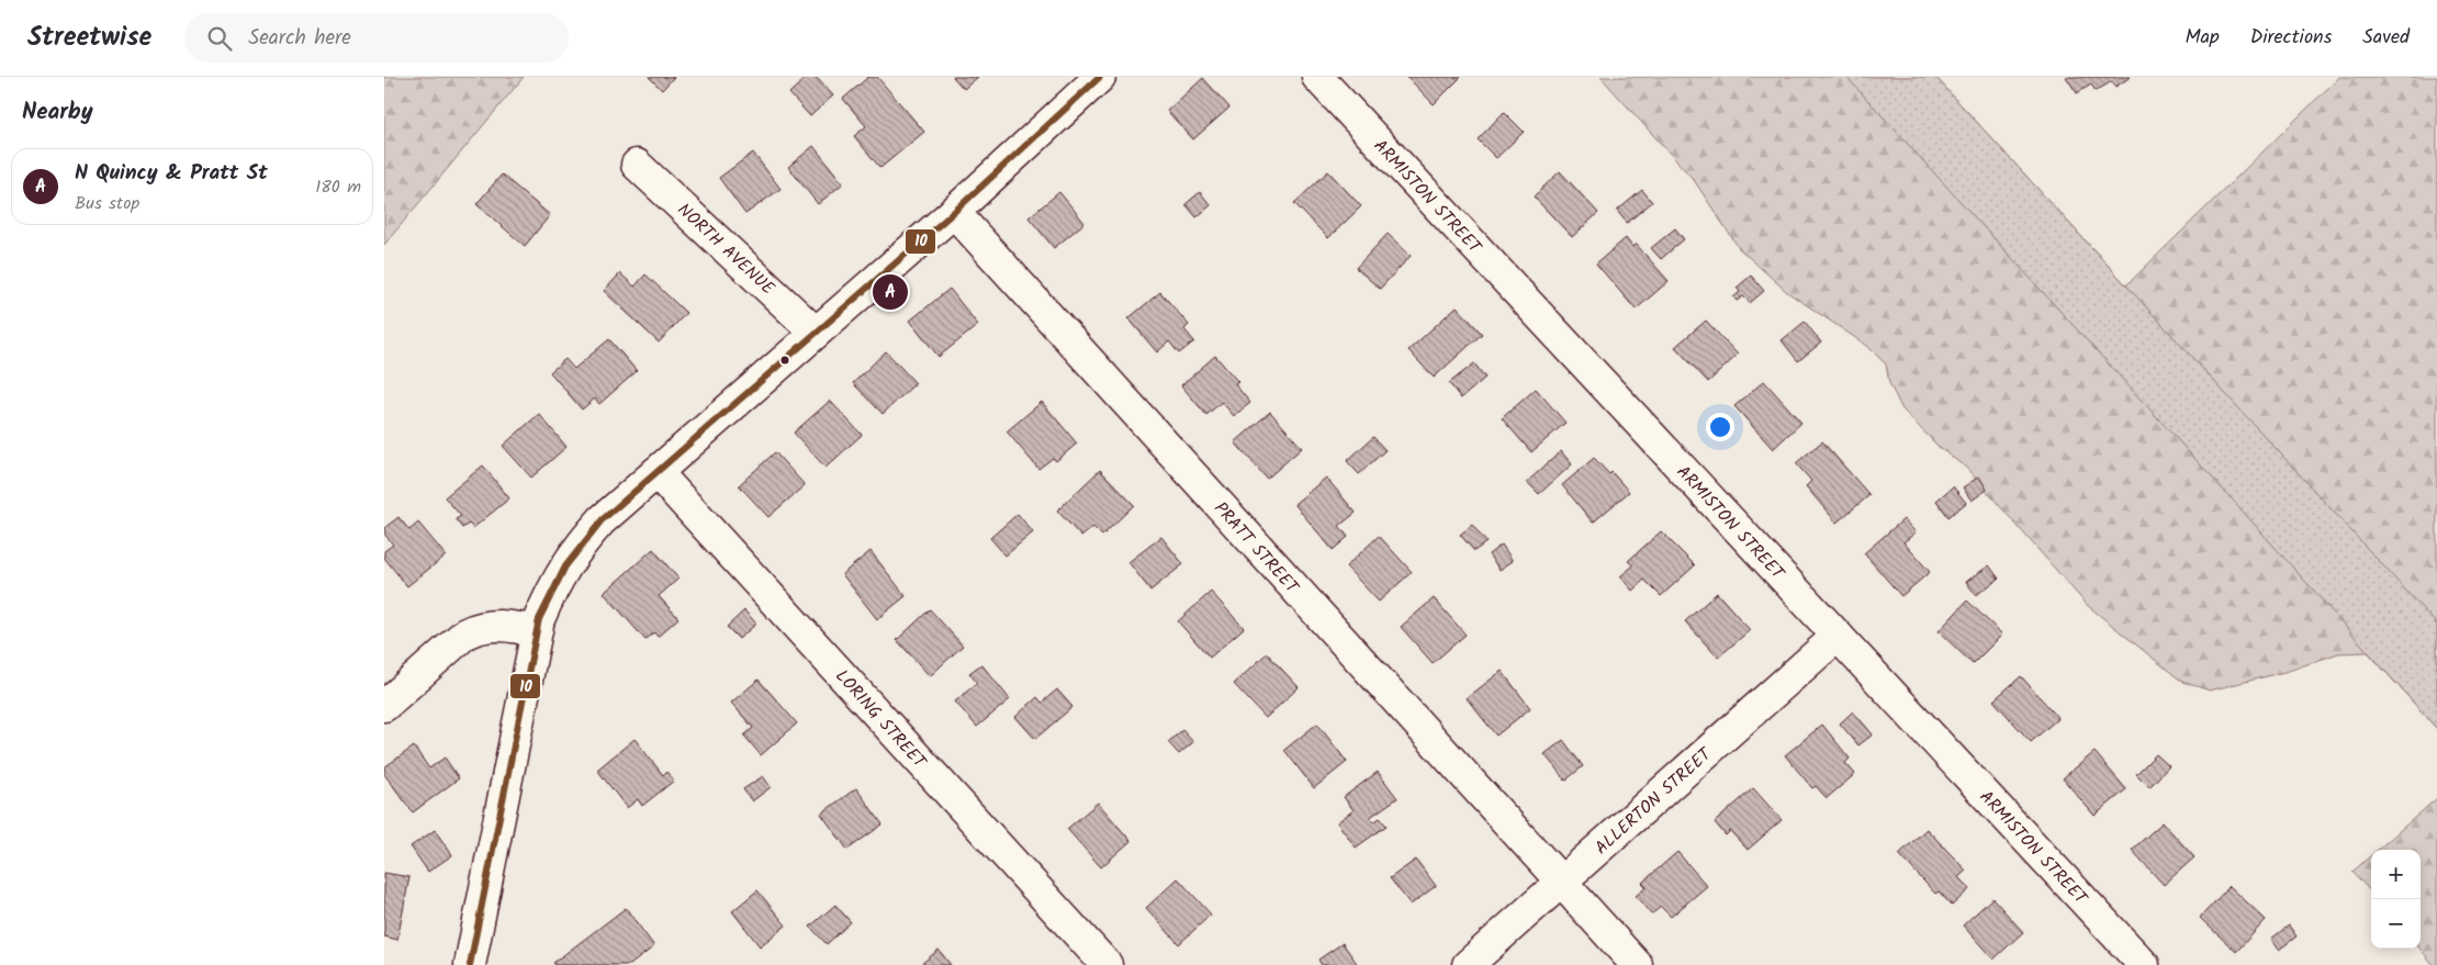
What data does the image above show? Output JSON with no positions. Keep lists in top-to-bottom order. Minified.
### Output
{"streets":{"street":["ARMISTON STREET","NORTH AVENUE","PRATT STREET","LORING STREET","ALLERTON STREET"]},"crossings":[["ARMISTON STREET","ALLERTON STREET"],["PRATT STREET","ALLERTON STREET"]],"lines":["transit line 10"],"page":{"header":"Streetwise","search":"Search here","nav":["Map","Directions","Saved"],"heading":"Nearby","list":[{"mark":"A","name":"N Quincy & Pratt St","note":"Bus stop","value":"180 m"}],"pins":"A","map_buttons":["+","−"]}}
